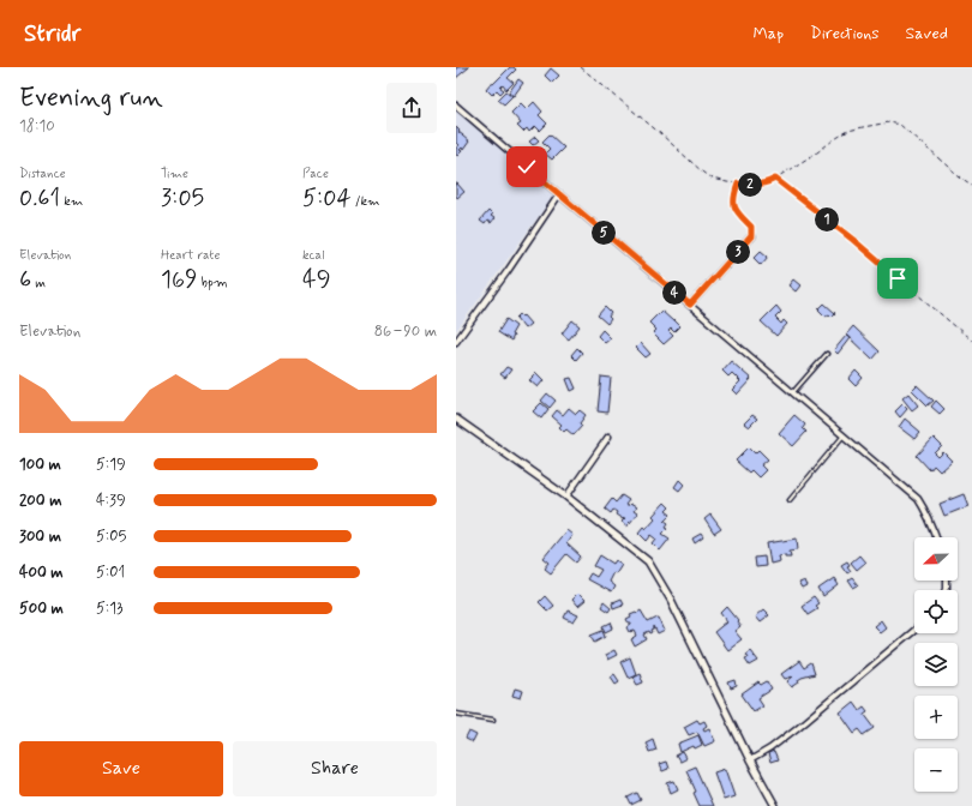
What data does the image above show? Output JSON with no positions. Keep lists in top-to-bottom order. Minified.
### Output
{"north":"left","page":{"header":"Stridr","nav":["Map","Directions","Saved"],"heading":["Evening run","18:10"],"stats":[["Distance","0.61 km"],["Time","3:05"],["Pace","5:04 /km"],["Elevation","6 m"],["Heart rate","169 bpm"],["kcal","49"]],"pins":["2","1","5","3","4"],"chart":["Elevation","86–90 m"],"list":[{"name":"100 m","note":"5:19"},{"name":"200 m","note":"4:39"},{"name":"300 m","note":"5:05"},{"name":"400 m","note":"5:01"},{"name":"500 m","note":"5:13"}],"map_buttons":["+","−"],"buttons":["Save","Share"]}}
